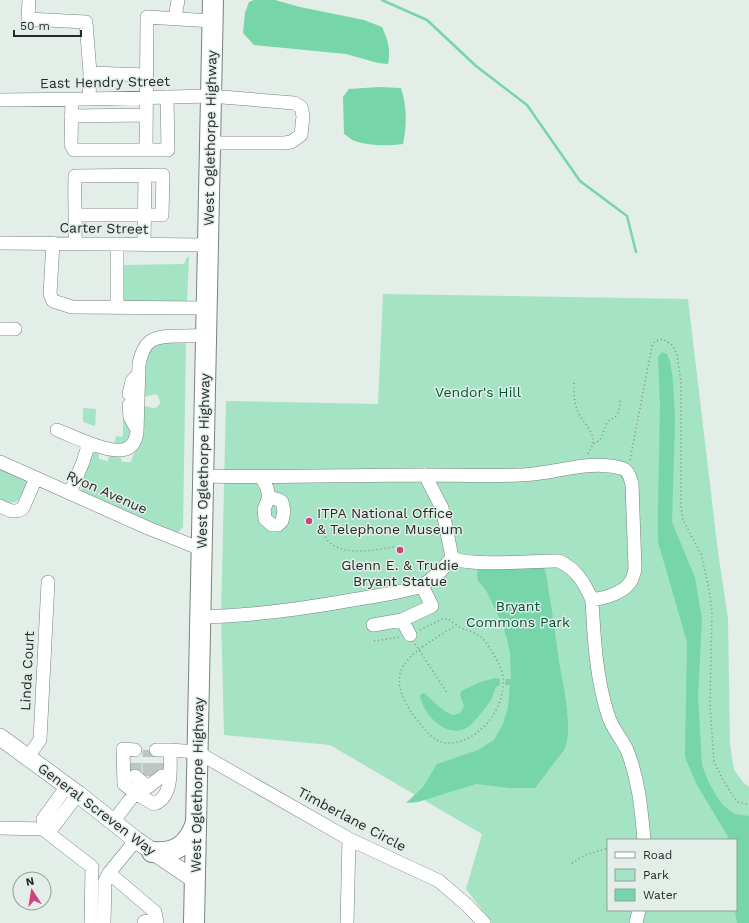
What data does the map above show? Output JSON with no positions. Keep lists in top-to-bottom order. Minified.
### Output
{"streets":{"highway":["West Oglethorpe Highway"],"main road":["General Screven Way"],"street":["East Hendry Street","Carter Street","Ryon Avenue","Linda Court","Timberlane Circle"]},"crossings":[["East Hendry Street","West Oglethorpe Highway"],["West Oglethorpe Highway","Carter Street"],["West Oglethorpe Highway","Ryon Avenue"],["West Oglethorpe Highway","General Screven Way"],["West Oglethorpe Highway","Timberlane Circle"],["Linda Court","General Screven Way"]],"parks":["Vendor's Hill","Bryant Commons Park"],"places":["ITPA National Office & Telephone Museum","Glenn E. & Trudie Bryant Statue"],"legend":["Road","Park","Water"],"scale_bar":"50 m","north":"top"}
